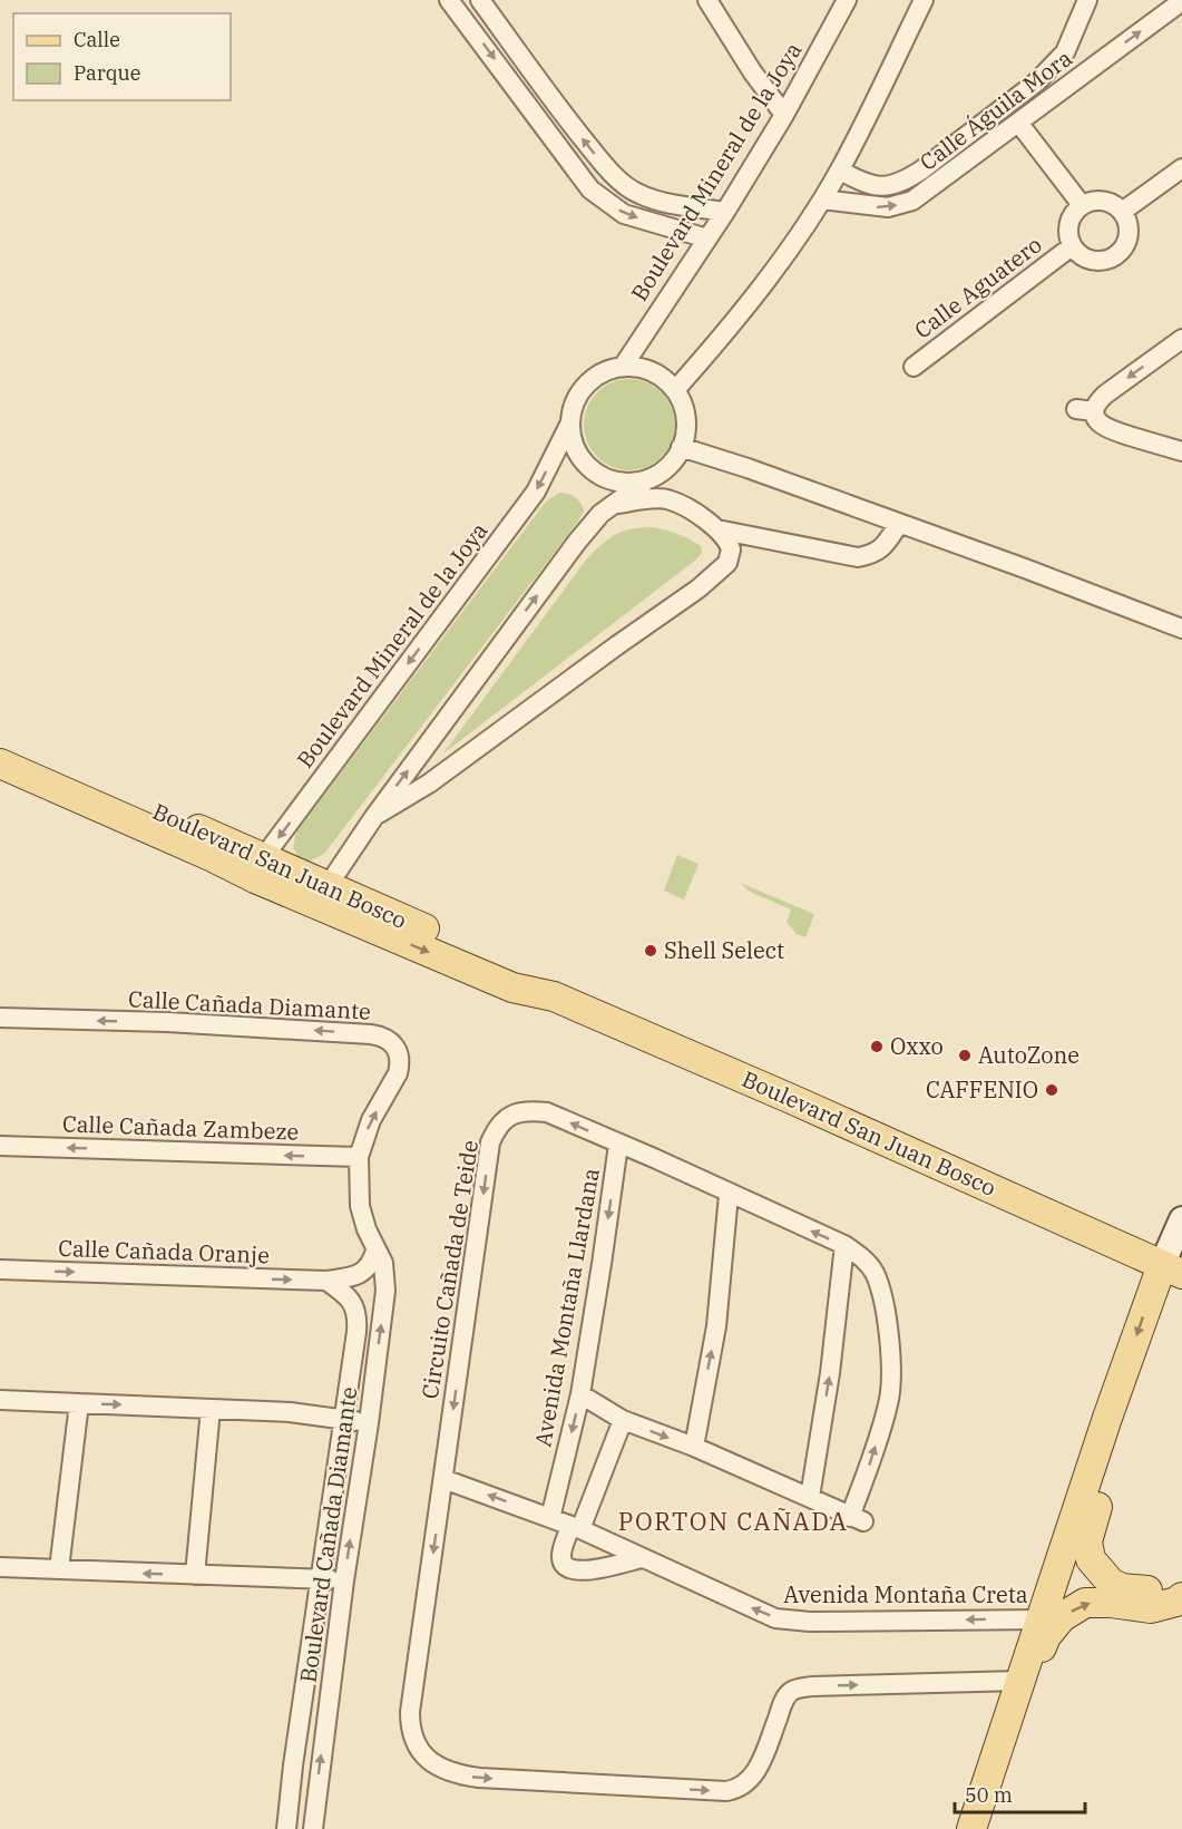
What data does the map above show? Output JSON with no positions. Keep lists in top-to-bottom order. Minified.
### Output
{"streets":{"main road":["Boulevard San Juan Bosco"],"street":["Calle Águila Mora","Boulevard Mineral de la Joya","Calle Aguatero","Calle Cañada Diamante","Calle Cañada Zambeze","Calle Cañada Oranje","Circuito Cañada de Teide","Avenida Montaña Llardana","Boulevard Cañada Diamante","Avenida Montaña Creta"]},"crossings":[["Boulevard Mineral de la Joya","Boulevard San Juan Bosco"],["Calle Cañada Diamante","Calle Cañada Zambeze"],["Calle Cañada Diamante","Calle Cañada Oranje"],["Calle Cañada Diamante","Boulevard Cañada Diamante"],["Calle Cañada Oranje","Boulevard Cañada Diamante"],["Circuito Cañada de Teide","Avenida Montaña Llardana"],["Avenida Montaña Llardana","Avenida Montaña Creta"]],"one_way":["Calle Cañada Zambeze","Avenida Montaña Creta"],"districts":["PORTON CAÑADA"],"places":["Shell Select","Oxxo","AutoZone","CAFFENIO"],"legend":["Calle","Parque"],"scale_bar":"50 m"}
